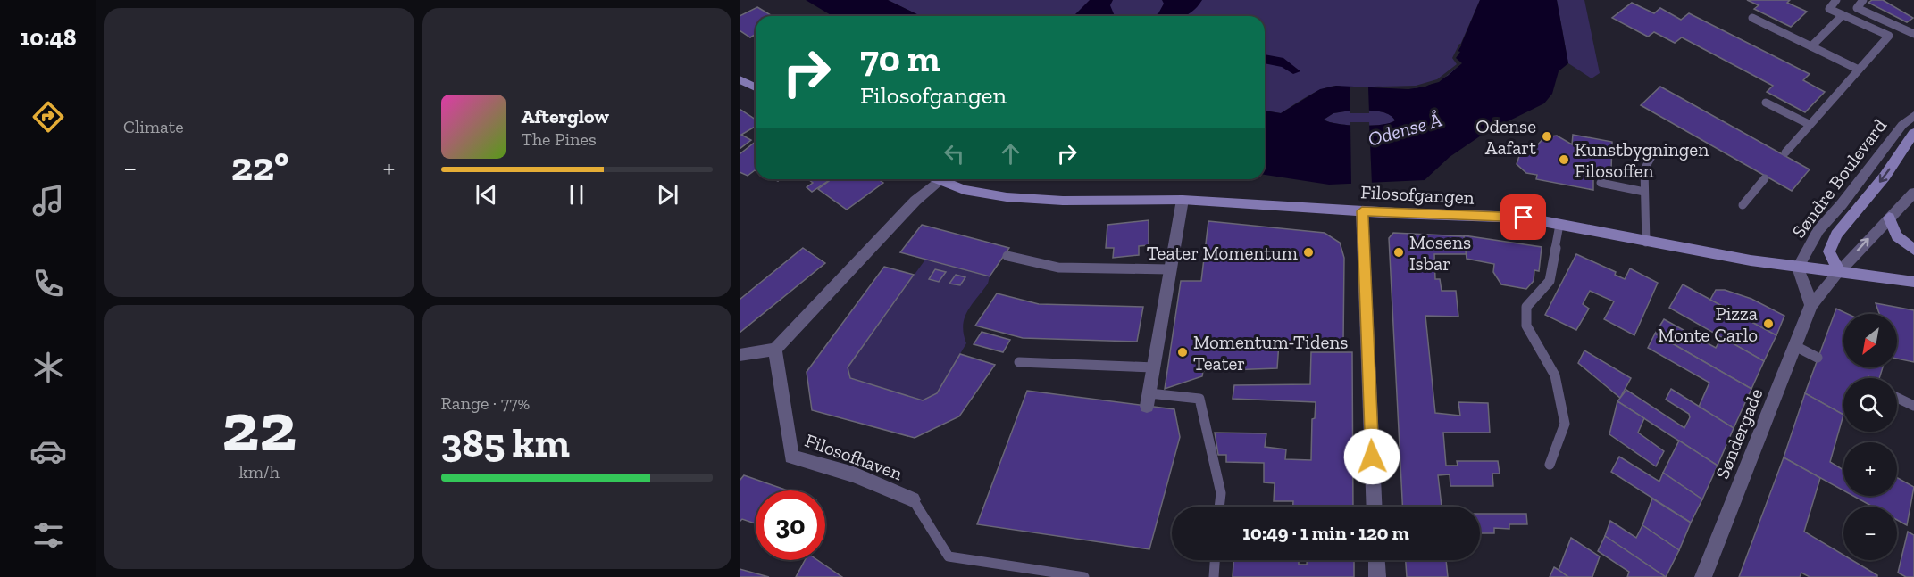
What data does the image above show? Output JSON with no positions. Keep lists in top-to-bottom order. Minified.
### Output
{"streets":{"main road":["Filosofgangen"],"street":["Søndre Boulevard","Søndergade","Filosofhaven"]},"crossings":[["Søndre Boulevard","Filosofgangen"],["Filosofgangen","Søndergade"]],"water":["Odense Å"],"places":["Odense Aafart","Kunstbygningen Filosoffen","Teater Momentum","Mosens Isbar","Pizza Monte Carlo","Momentum-Tidens Teater"],"north":"bottom left","page":{"tabs":"10:48","tile":["Climate",["22","km/h"],["Range · 77%","385 km"]],"turn":["70 m","Filosofgangen"],"song":["Afterglow","The Pines"],"heat":["−","22°","+"],"map_buttons":["+","−"],"limit":"30","trip":"10:49 · 1 min · 120 m"}}
